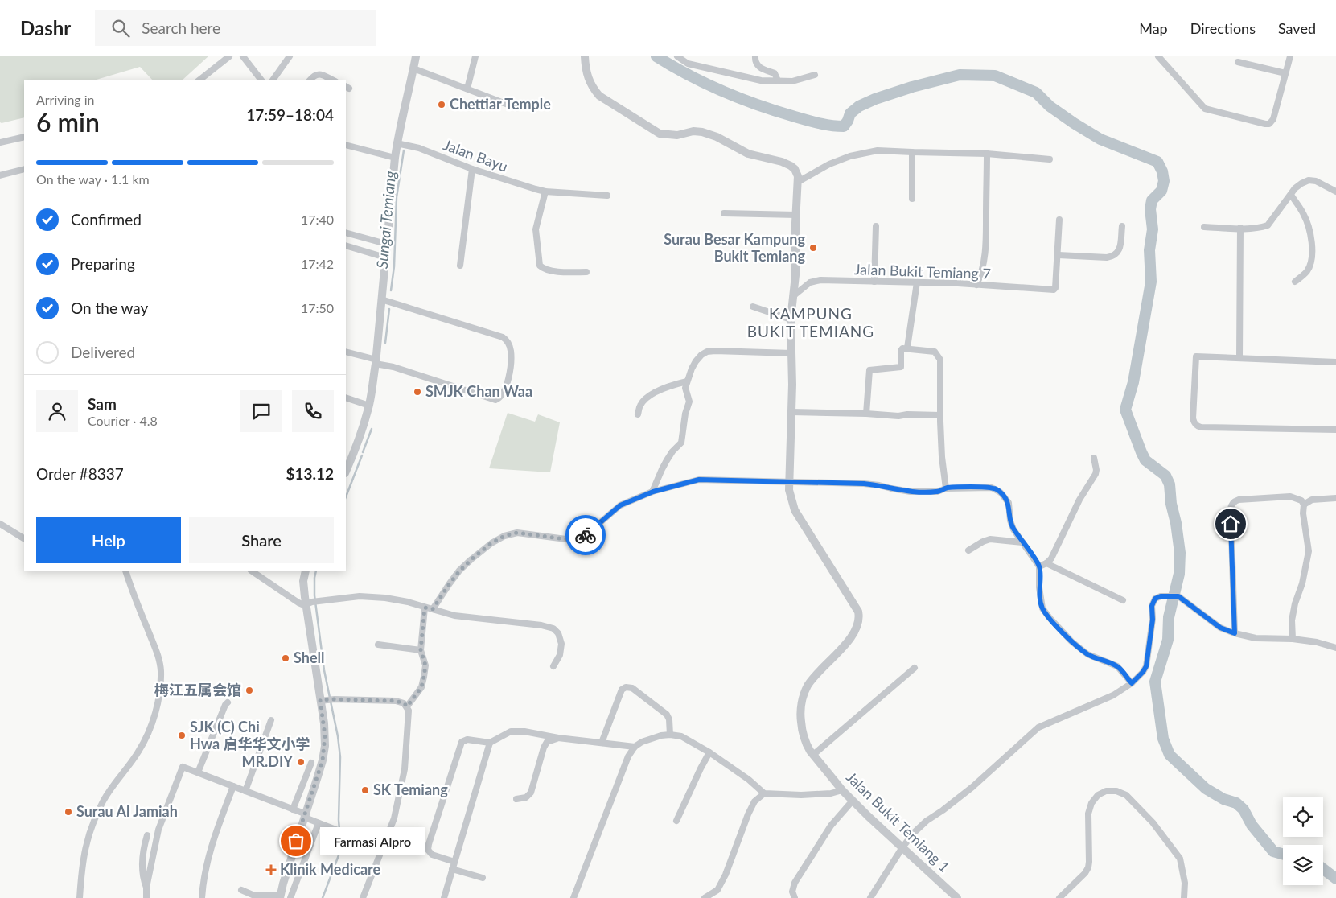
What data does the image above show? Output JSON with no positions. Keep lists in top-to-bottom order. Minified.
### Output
{"streets":{"street":["Jalan Bayu","Jalan Bukit Temiang 7","Jalan Bukit Temiang 1"]},"districts":["KAMPUNG BUKIT TEMIANG"],"water":["Sungai Temiang"],"places":{"other":["Chettiar Temple","Surau Besar Kampung Bukit Temiang","SMJK Chan Waa","Shell","梅江五属会馆","SJK (C) Chi Hwa 启华华文小学","MR.DIY","SK Temiang","Surau Al Jamiah","Farmasi Alpro"],"health":["Klinik Medicare"]},"page":{"header":"Dashr","search":"Search here","nav":["Map","Directions","Saved"],"heading":["6 min","Arriving in","17:59–18:04"],"panel":["Sam","Courier · 4.8","Order #8337","$13.12"],"bar":"On the way · 1.1 km","list":[["Confirmed","17:40"],["Preparing","17:42"],["On the way","17:50"],"Delivered"],"buttons":["Help","Share"],"bubble":"Farmasi Alpro"}}
